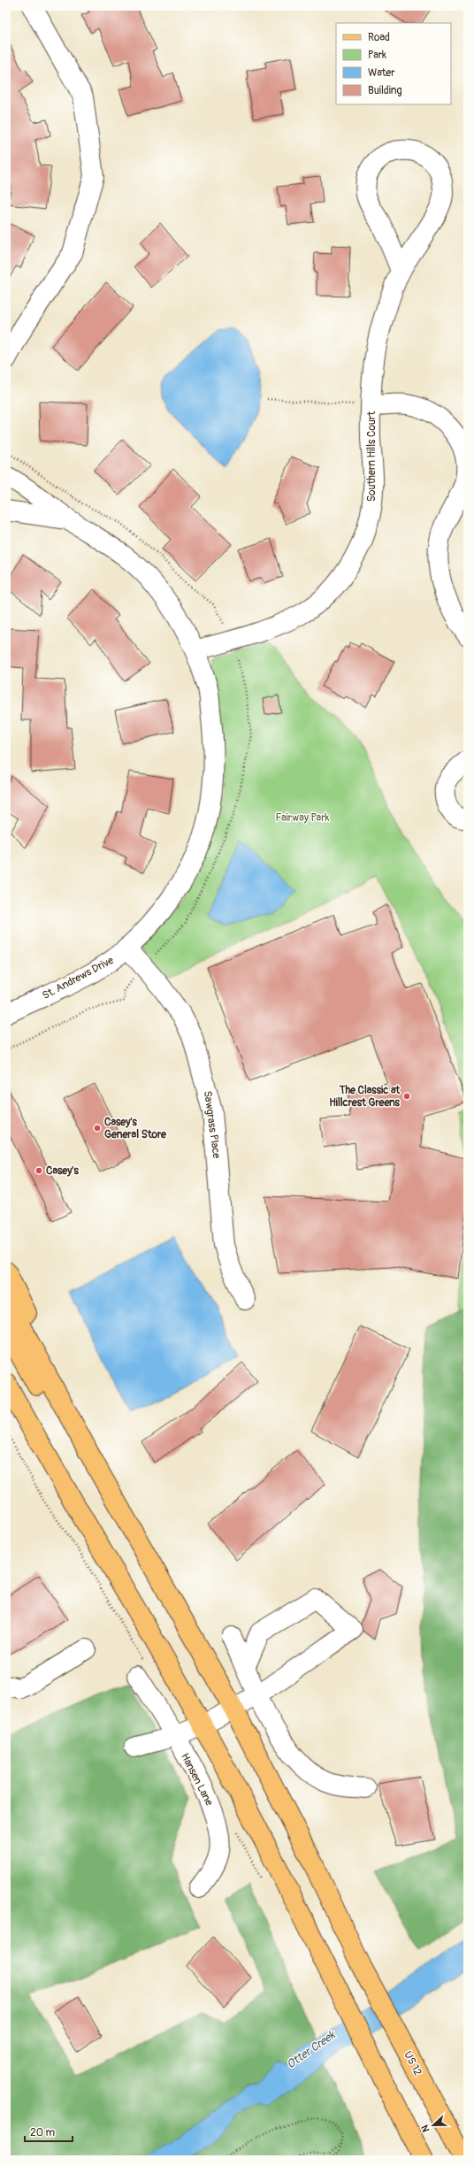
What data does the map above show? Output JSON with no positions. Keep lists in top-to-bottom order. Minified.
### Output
{"streets":{"main road":["US 12"],"street":["Southern Hills Court","St. Andrews Drive","Sawgrass Place","Hansen Lane"]},"crossings":[["Southern Hills Court","St. Andrews Drive"],["St. Andrews Drive","Sawgrass Place"]],"water":["Otter Creek"],"parks":["Fairway Park"],"places":["The Classic at Hillcrest Greens","Casey's General Store","Casey's"],"legend":["Road","Park","Water","Building"],"scale_bar":"20 m","north":"left"}
